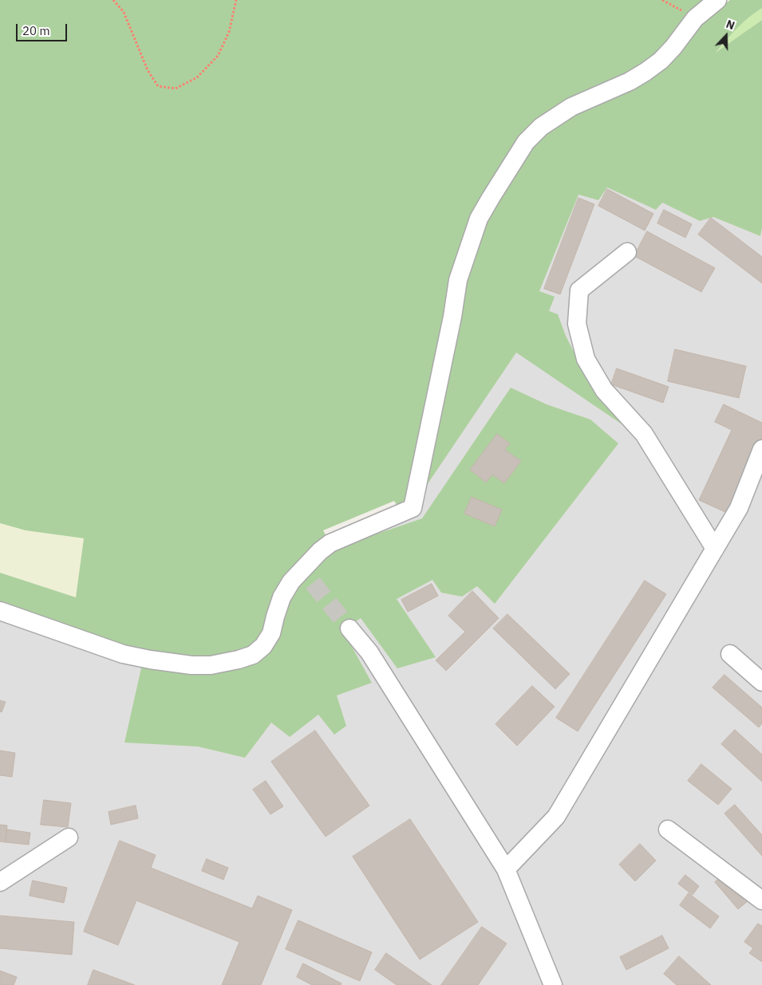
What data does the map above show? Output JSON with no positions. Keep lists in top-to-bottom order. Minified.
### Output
{"scale_bar":"20 m","north":"top"}
